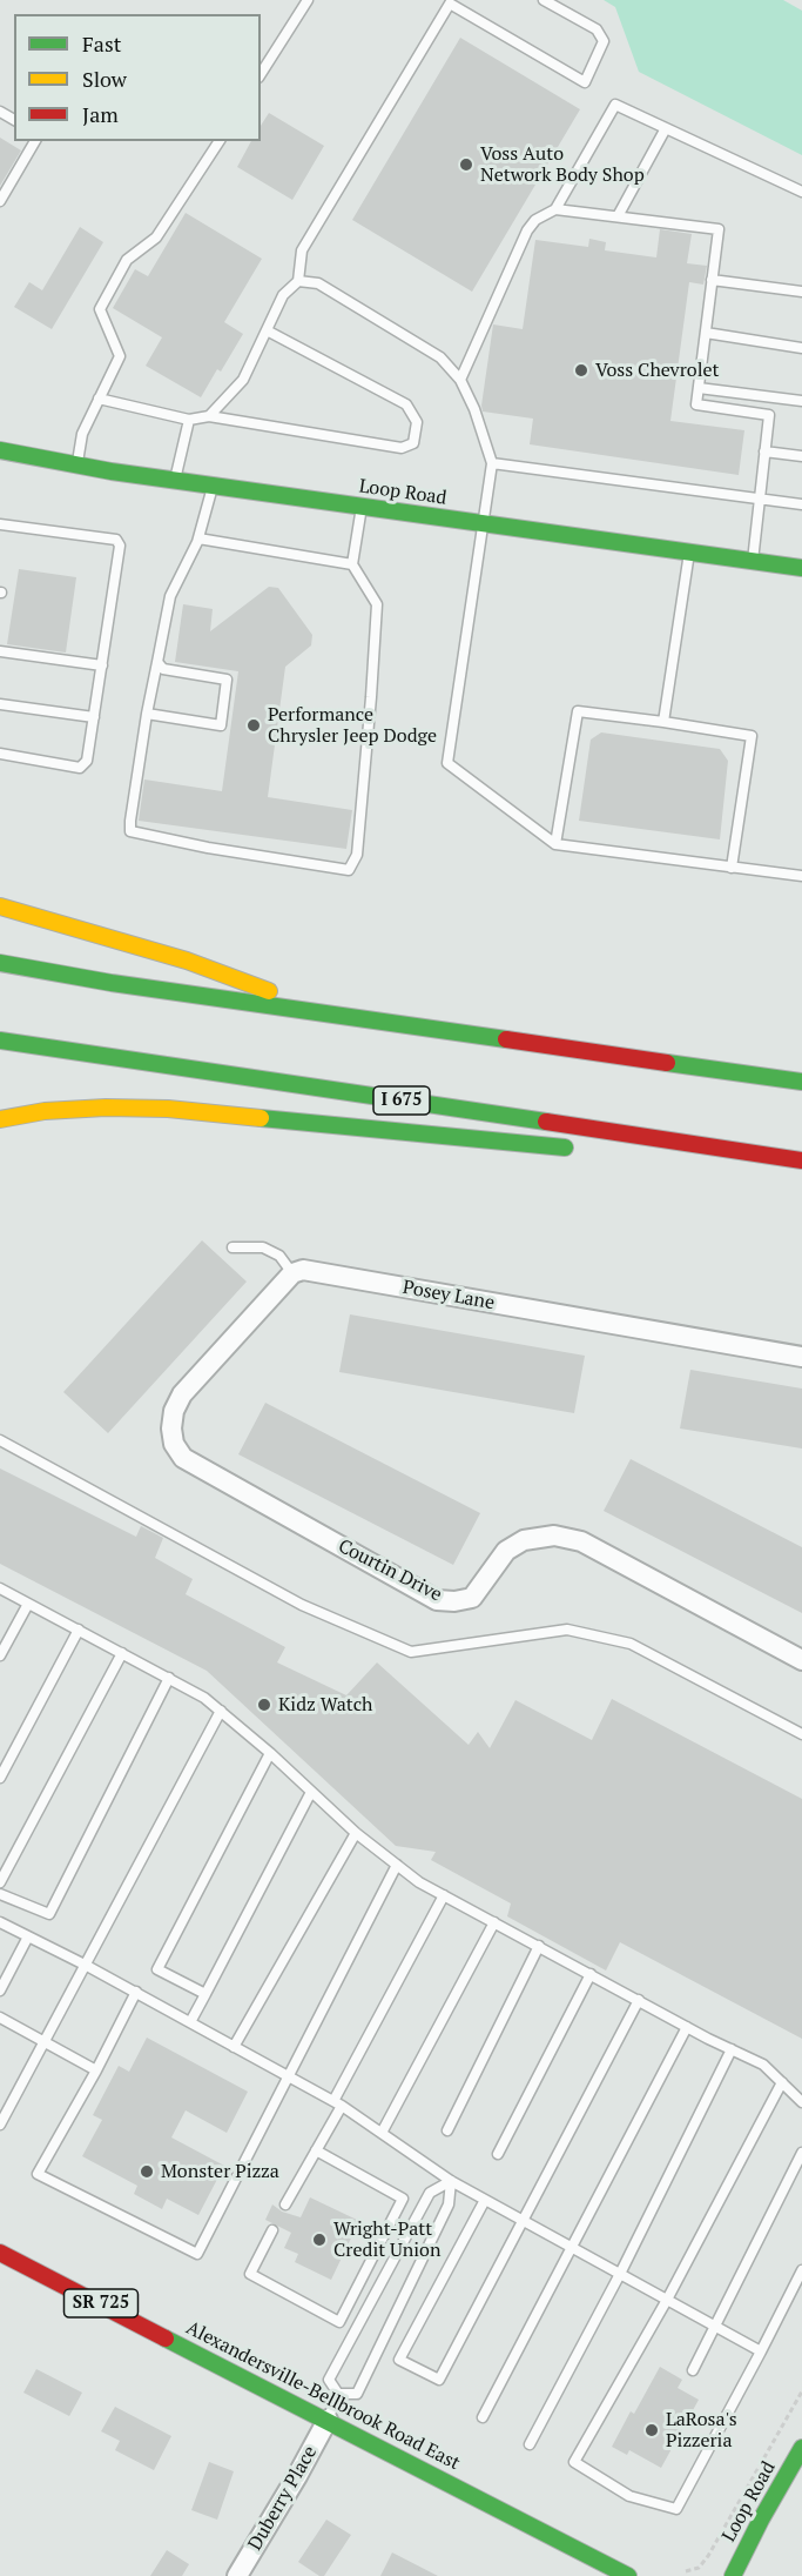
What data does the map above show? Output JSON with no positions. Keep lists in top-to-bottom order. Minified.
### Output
{"streets":{"main road":["Loop Road","I 675","SR 725","Alexandersville-Bellbrook Road East"],"street":["Posey Lane","Courtin Drive","Duberry Place"]},"crossings":[["Posey Lane","Courtin Drive"],["Alexandersville-Bellbrook Road East","Duberry Place"]],"places":["Voss Auto Network Body Shop","Voss Chevrolet","Performance Chrysler Jeep Dodge","Kidz Watch","Monster Pizza","Wright-Patt Credit Union","LaRosa's Pizzeria"],"legend":["Fast","Slow","Jam"]}
